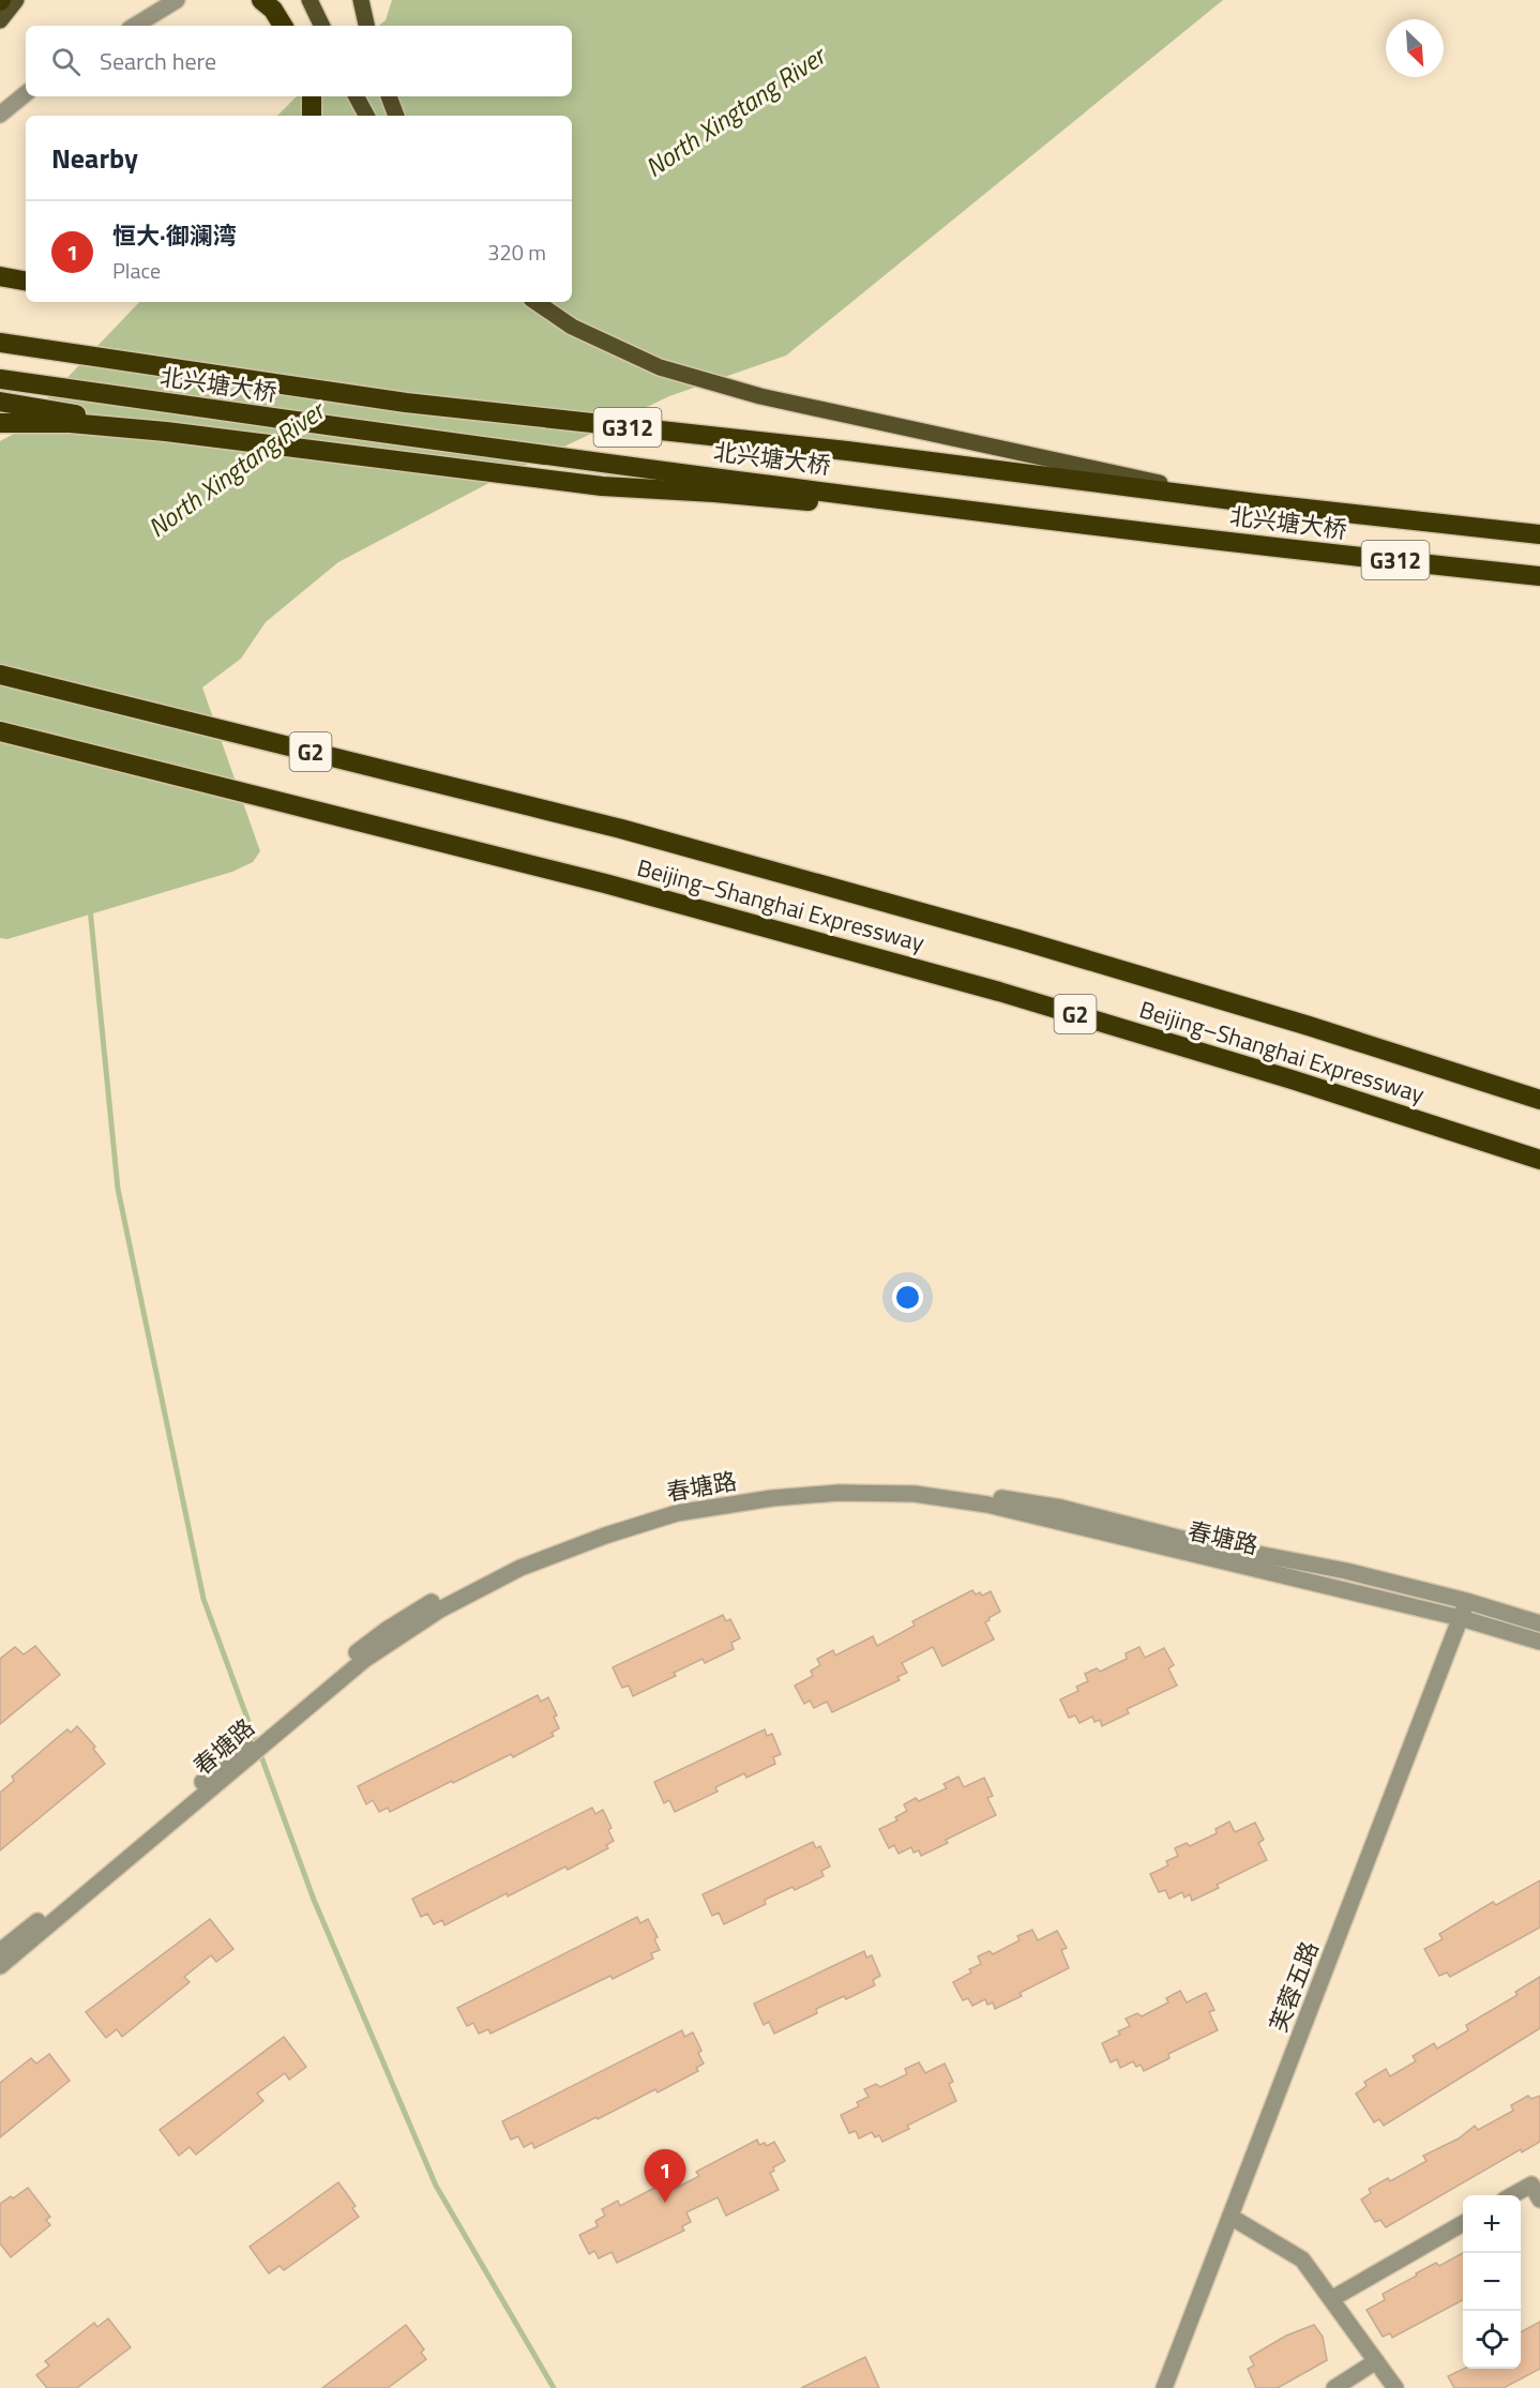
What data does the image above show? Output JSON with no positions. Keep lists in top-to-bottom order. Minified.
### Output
{"streets":{"highway":["北兴塘大桥","G312","G2","Beijing–Shanghai Expressway"],"street":["春塘路","芙蓉五路"]},"crossings":[["春塘路","芙蓉五路"]],"water":["North Xingtang River"],"north":"bottom right","page":{"search":"Search here","heading":"Nearby","list":[{"mark":"1","name":"恒大·御澜湾","note":"Place","value":"320 m"}],"pins":"1","map_buttons":["+","−"]}}
